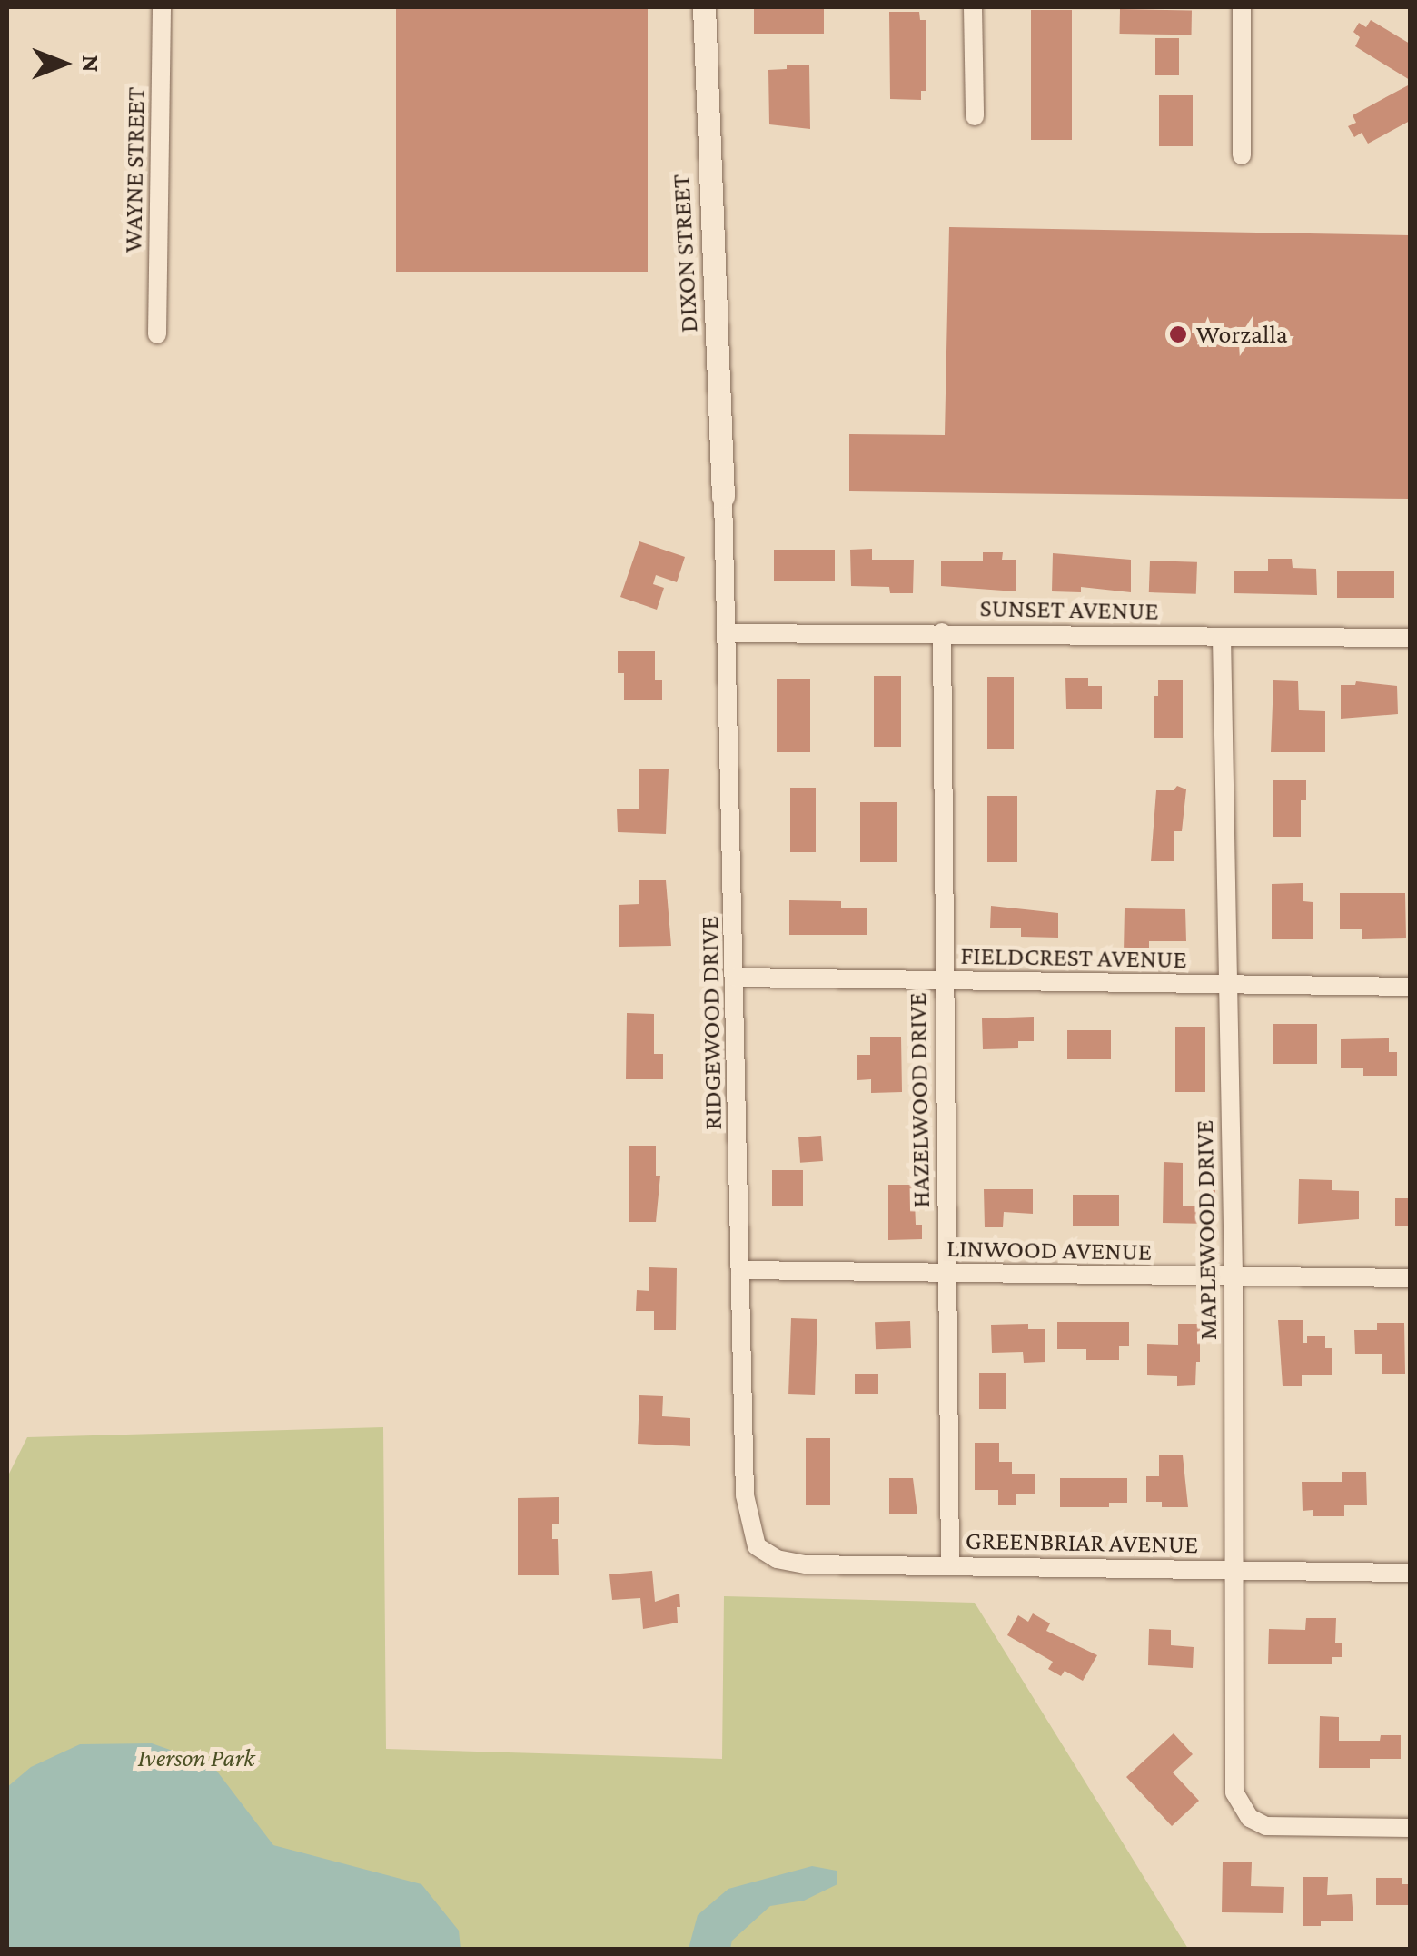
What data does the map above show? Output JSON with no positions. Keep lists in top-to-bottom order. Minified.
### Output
{"streets":{"street":["WAYNE STREET","DIXON STREET","SUNSET AVENUE","FIELDCREST AVENUE","RIDGEWOOD DRIVE","HAZELWOOD DRIVE","MAPLEWOOD DRIVE","LINWOOD AVENUE","GREENBRIAR AVENUE"]},"crossings":[["DIXON STREET","RIDGEWOOD DRIVE"],["SUNSET AVENUE","RIDGEWOOD DRIVE"],["SUNSET AVENUE","HAZELWOOD DRIVE"],["SUNSET AVENUE","MAPLEWOOD DRIVE"],["FIELDCREST AVENUE","RIDGEWOOD DRIVE"],["FIELDCREST AVENUE","HAZELWOOD DRIVE"],["FIELDCREST AVENUE","MAPLEWOOD DRIVE"],["RIDGEWOOD DRIVE","LINWOOD AVENUE"],["RIDGEWOOD DRIVE","GREENBRIAR AVENUE"],["HAZELWOOD DRIVE","LINWOOD AVENUE"],["HAZELWOOD DRIVE","GREENBRIAR AVENUE"],["MAPLEWOOD DRIVE","LINWOOD AVENUE"],["MAPLEWOOD DRIVE","GREENBRIAR AVENUE"]],"parks":["Iverson Park"],"places":["Worzalla"],"north":"right"}
